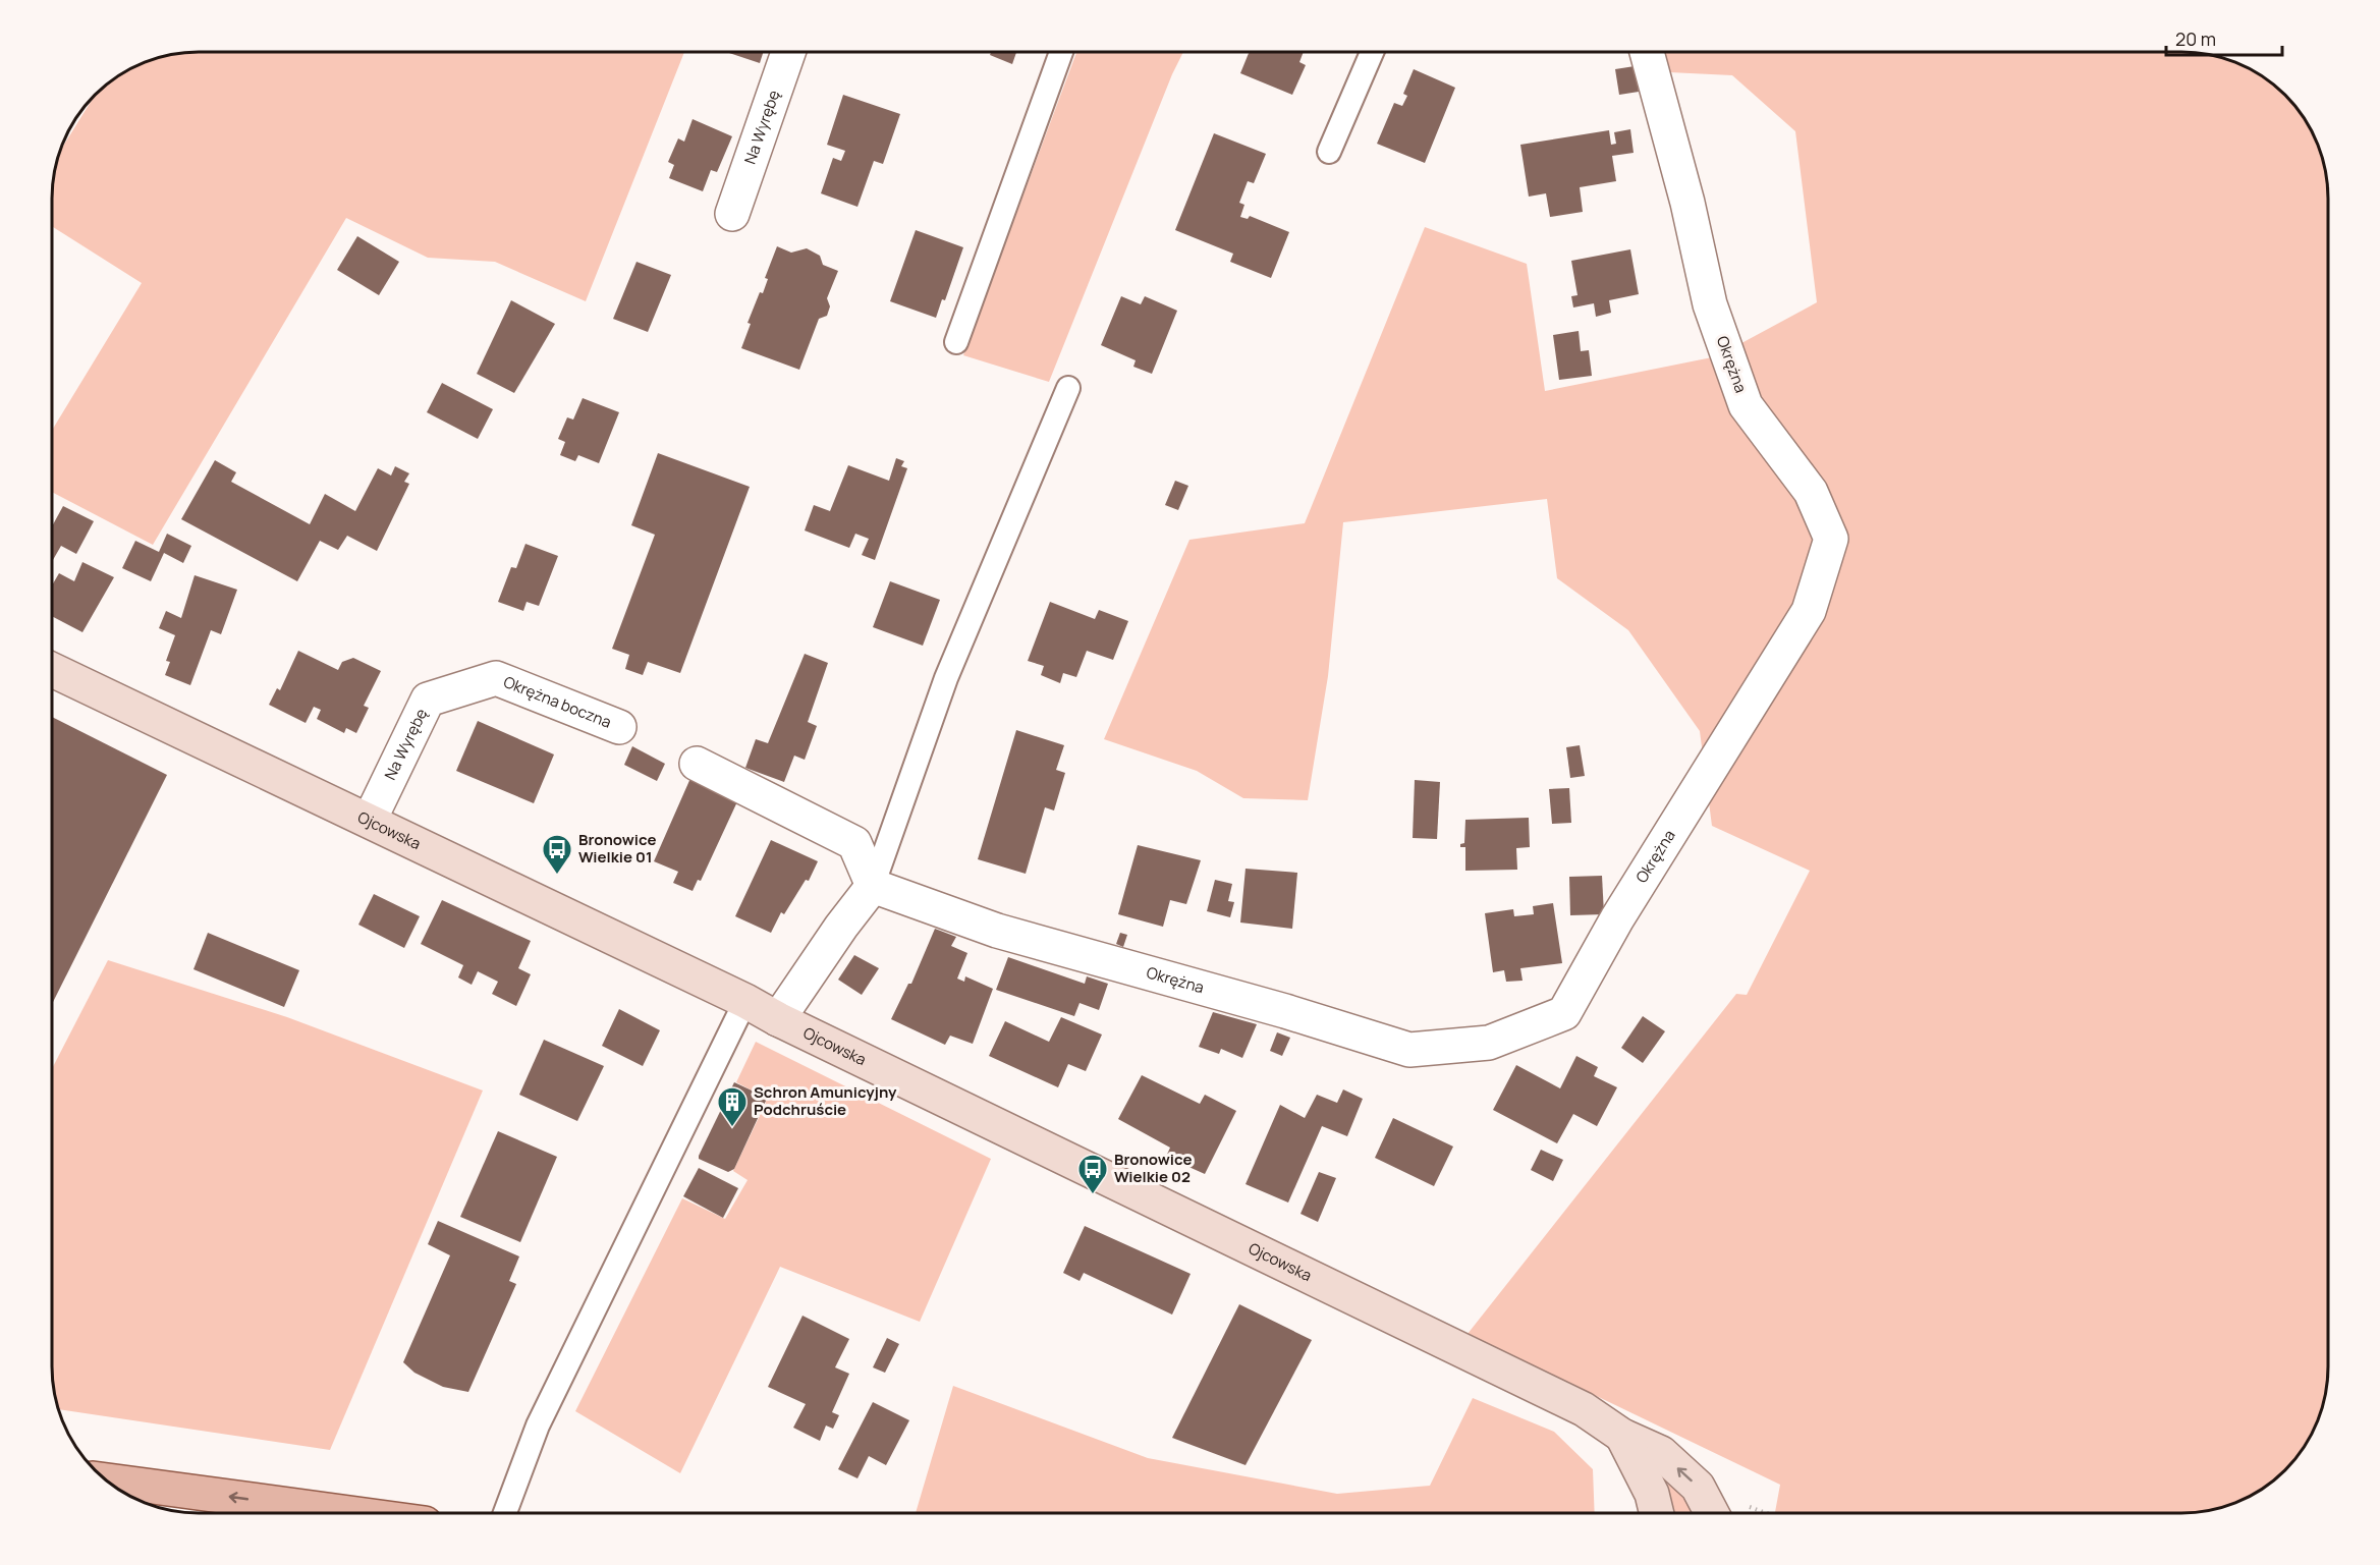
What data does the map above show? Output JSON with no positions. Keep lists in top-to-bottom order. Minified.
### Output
{"streets":{"street":["Na Wyrębę","Okrężna","Okrężna boczna","Ojcowska"]},"crossings":[["Na Wyrębę","Okrężna boczna"],["Na Wyrębę","Ojcowska"]],"places":{"bus stop":["Bronowice Wielkie 01","Bronowice Wielkie 02"],"building":["Schron Amunicyjny Podchruście"]},"scale_bar":"20 m"}
